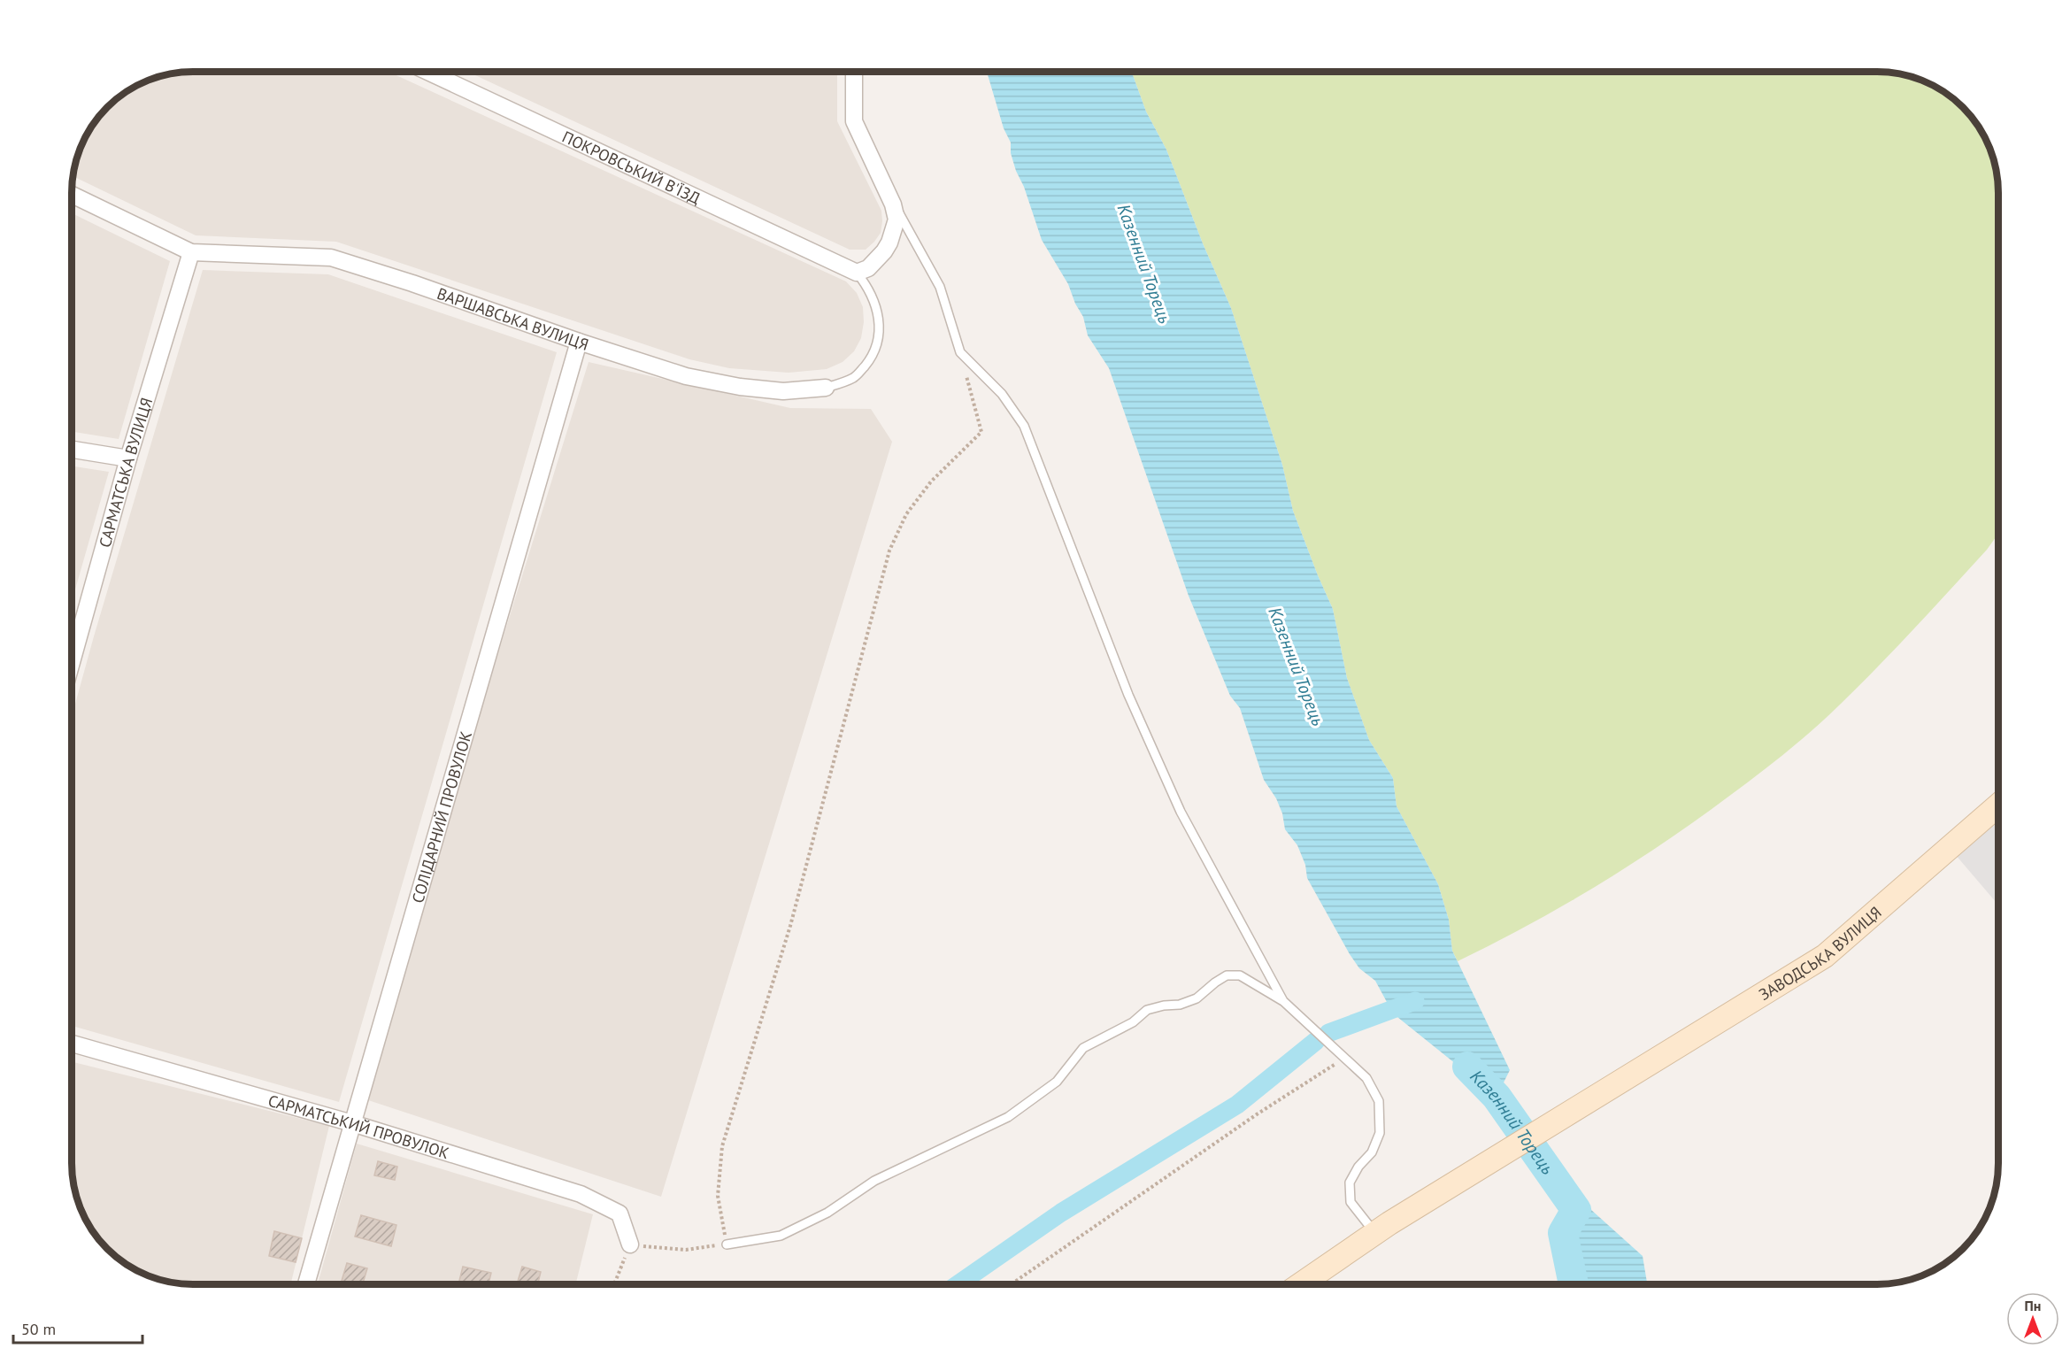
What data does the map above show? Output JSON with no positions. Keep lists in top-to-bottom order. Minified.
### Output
{"streets":{"street":["ПОКРОВСЬКИЙ В'ЇЗД","ВАРШАВСЬКА ВУЛИЦЯ","САРМАТСЬКА ВУЛИЦЯ","СОЛІДАРНИЙ ПРОВУЛОК","ЗАВОДСЬКА ВУЛИЦЯ","САРМАТСЬКИЙ ПРОВУЛОК"]},"crossings":[["ПОКРОВСЬКИЙ В'ЇЗД","ВАРШАВСЬКА ВУЛИЦЯ"],["ВАРШАВСЬКА ВУЛИЦЯ","САРМАТСЬКА ВУЛИЦЯ"],["ВАРШАВСЬКА ВУЛИЦЯ","СОЛІДАРНИЙ ПРОВУЛОК"],["СОЛІДАРНИЙ ПРОВУЛОК","САРМАТСЬКИЙ ПРОВУЛОК"]],"water":["Казенний Торець"],"scale_bar":"50 m","north":"top"}
